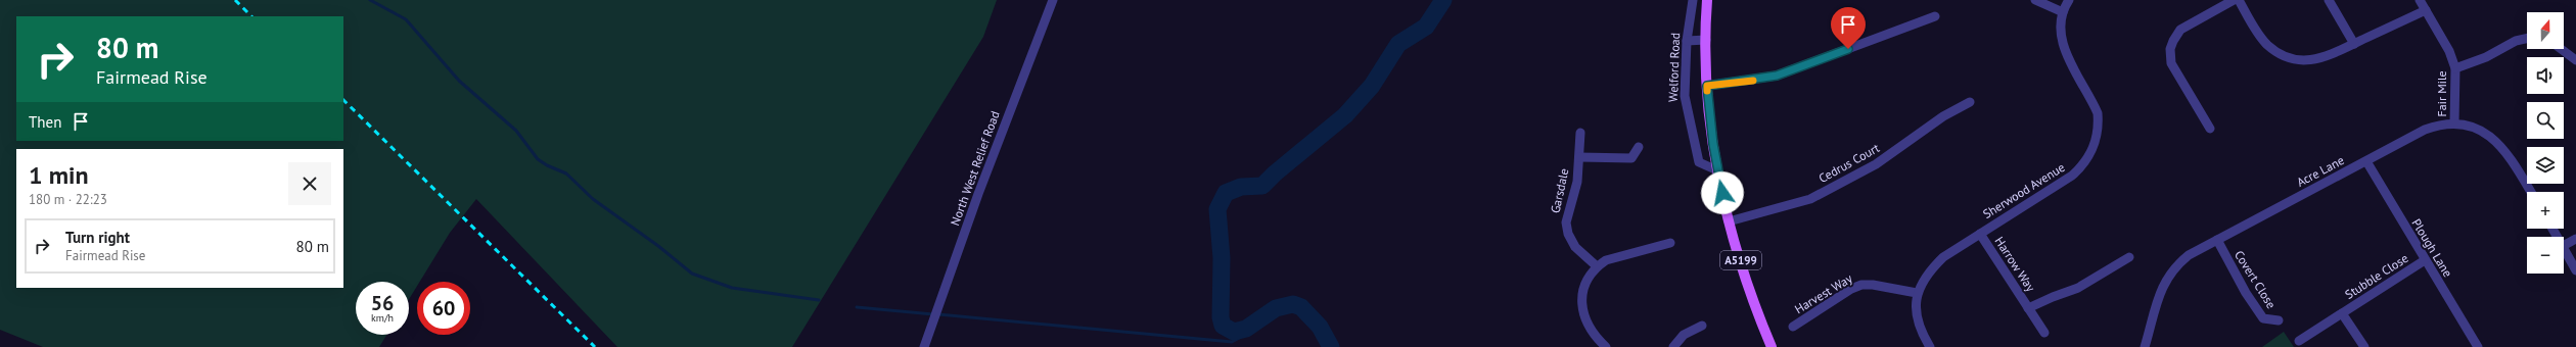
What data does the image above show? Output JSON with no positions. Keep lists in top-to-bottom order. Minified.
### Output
{"streets":{"main road":["A5199"],"street":["Welford Road","Fair Mile","Cedrus Court","North West Relief Road","Acre Lane","Garsdale","Sherwood Avenue","Plough Lane","Harrow Way","Stubble Close","Covert Close","Harvest Way"]},"crossings":[["Welford Road","A5199"],["Fair Mile","Acre Lane"],["Cedrus Court","A5199"],["Acre Lane","Plough Lane"],["Acre Lane","Covert Close"],["Sherwood Avenue","Harrow Way"],["Sherwood Avenue","Harvest Way"],["Plough Lane","Stubble Close"]],"north":"top","page":{"map_buttons":["+","−"],"turn":["80 m","Fairmead Rise"],"then":"Then","heading":["1 min","180 m · 22:23"],"list":[{"name":"Turn right","note":"Fairmead Rise","value":"80 m"}],"speed":"56 km/h","limit":"60"}}
